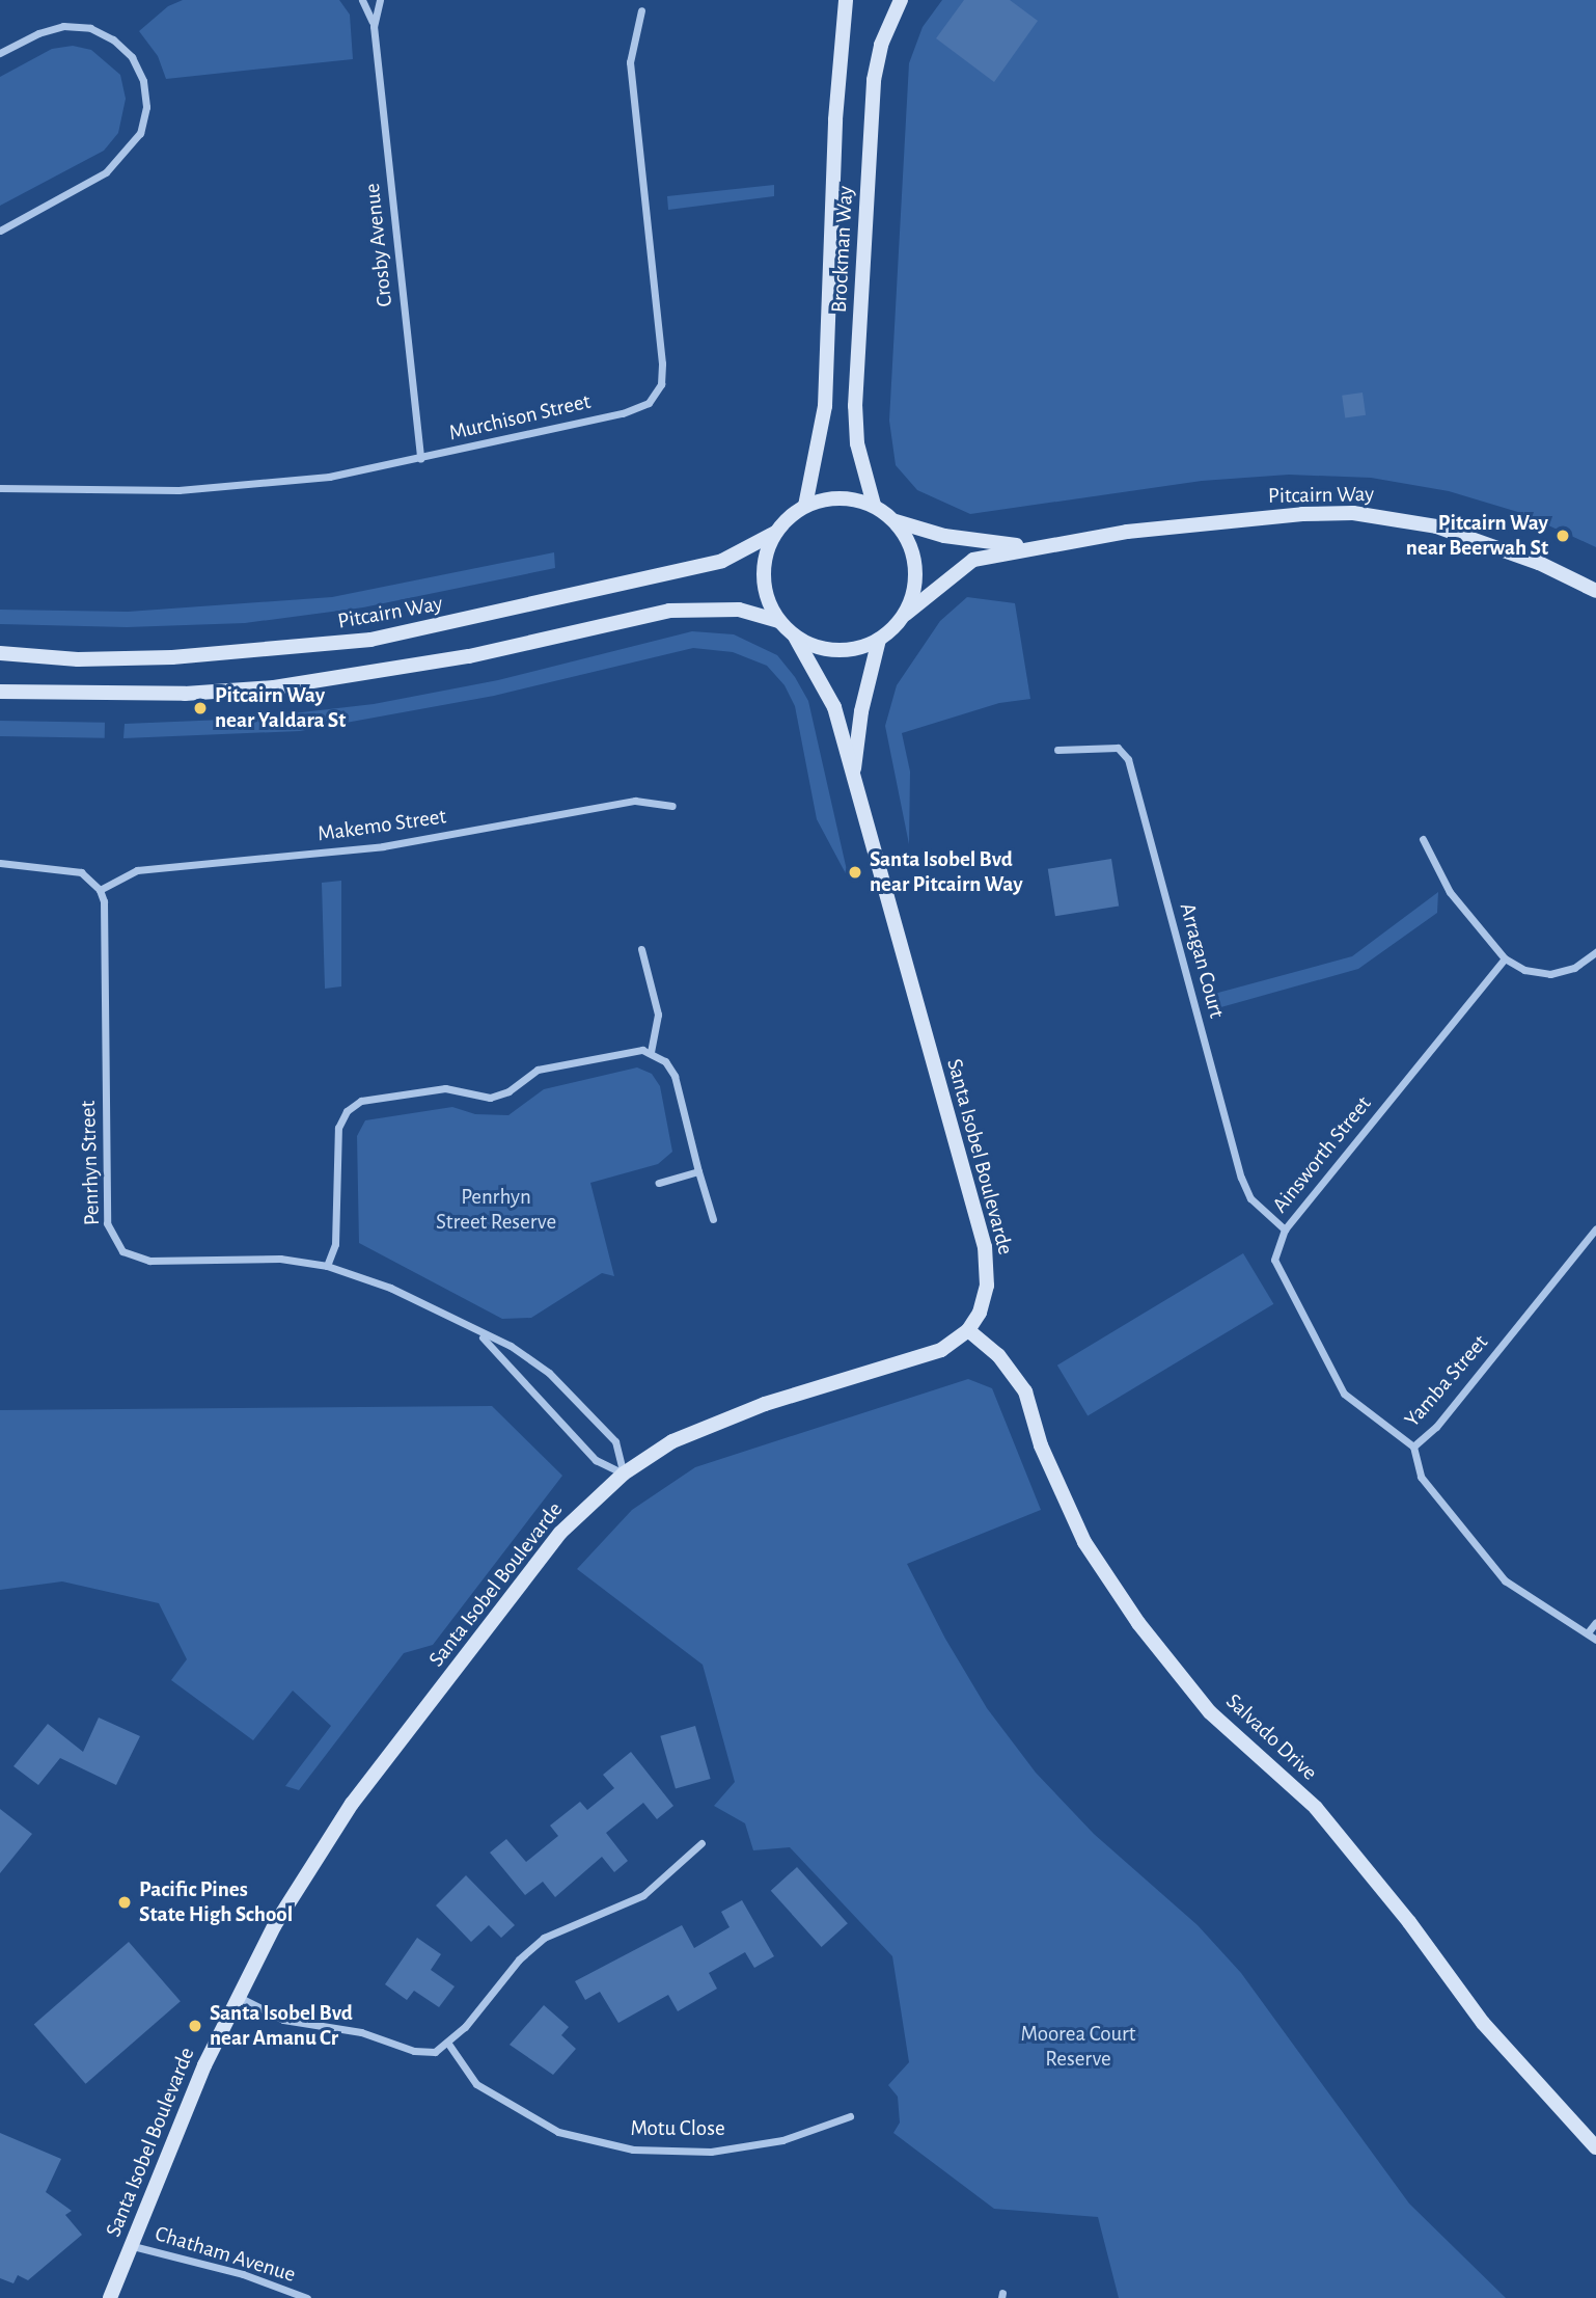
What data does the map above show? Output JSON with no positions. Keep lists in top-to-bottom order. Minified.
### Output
{"streets":{"street":["Crosby Avenue","Brockman Way","Murchison Street","Pitcairn Way","Makemo Street","Arragan Court","Ainsworth Street","Santa Isobel Boulevarde","Penrhyn Street","Yamba Street","Salvado Drive","Motu Close","Chatham Avenue"]},"crossings":[["Crosby Avenue","Murchison Street"],["Brockman Way","Pitcairn Way"],["Brockman Way","Santa Isobel Boulevarde"],["Pitcairn Way","Santa Isobel Boulevarde"],["Makemo Street","Penrhyn Street"],["Arragan Court","Ainsworth Street"],["Ainsworth Street","Yamba Street"],["Santa Isobel Boulevarde","Penrhyn Street"],["Santa Isobel Boulevarde","Salvado Drive"],["Santa Isobel Boulevarde","Chatham Avenue"]],"parks":["Penrhyn Street Reserve","Moorea Court Reserve"],"places":["Pitcairn Way near Beerwah St","Pitcairn Way near Yaldara St","Santa Isobel Bvd near Pitcairn Way","Pacific Pines State High School","Santa Isobel Bvd near Amanu Cr"]}
